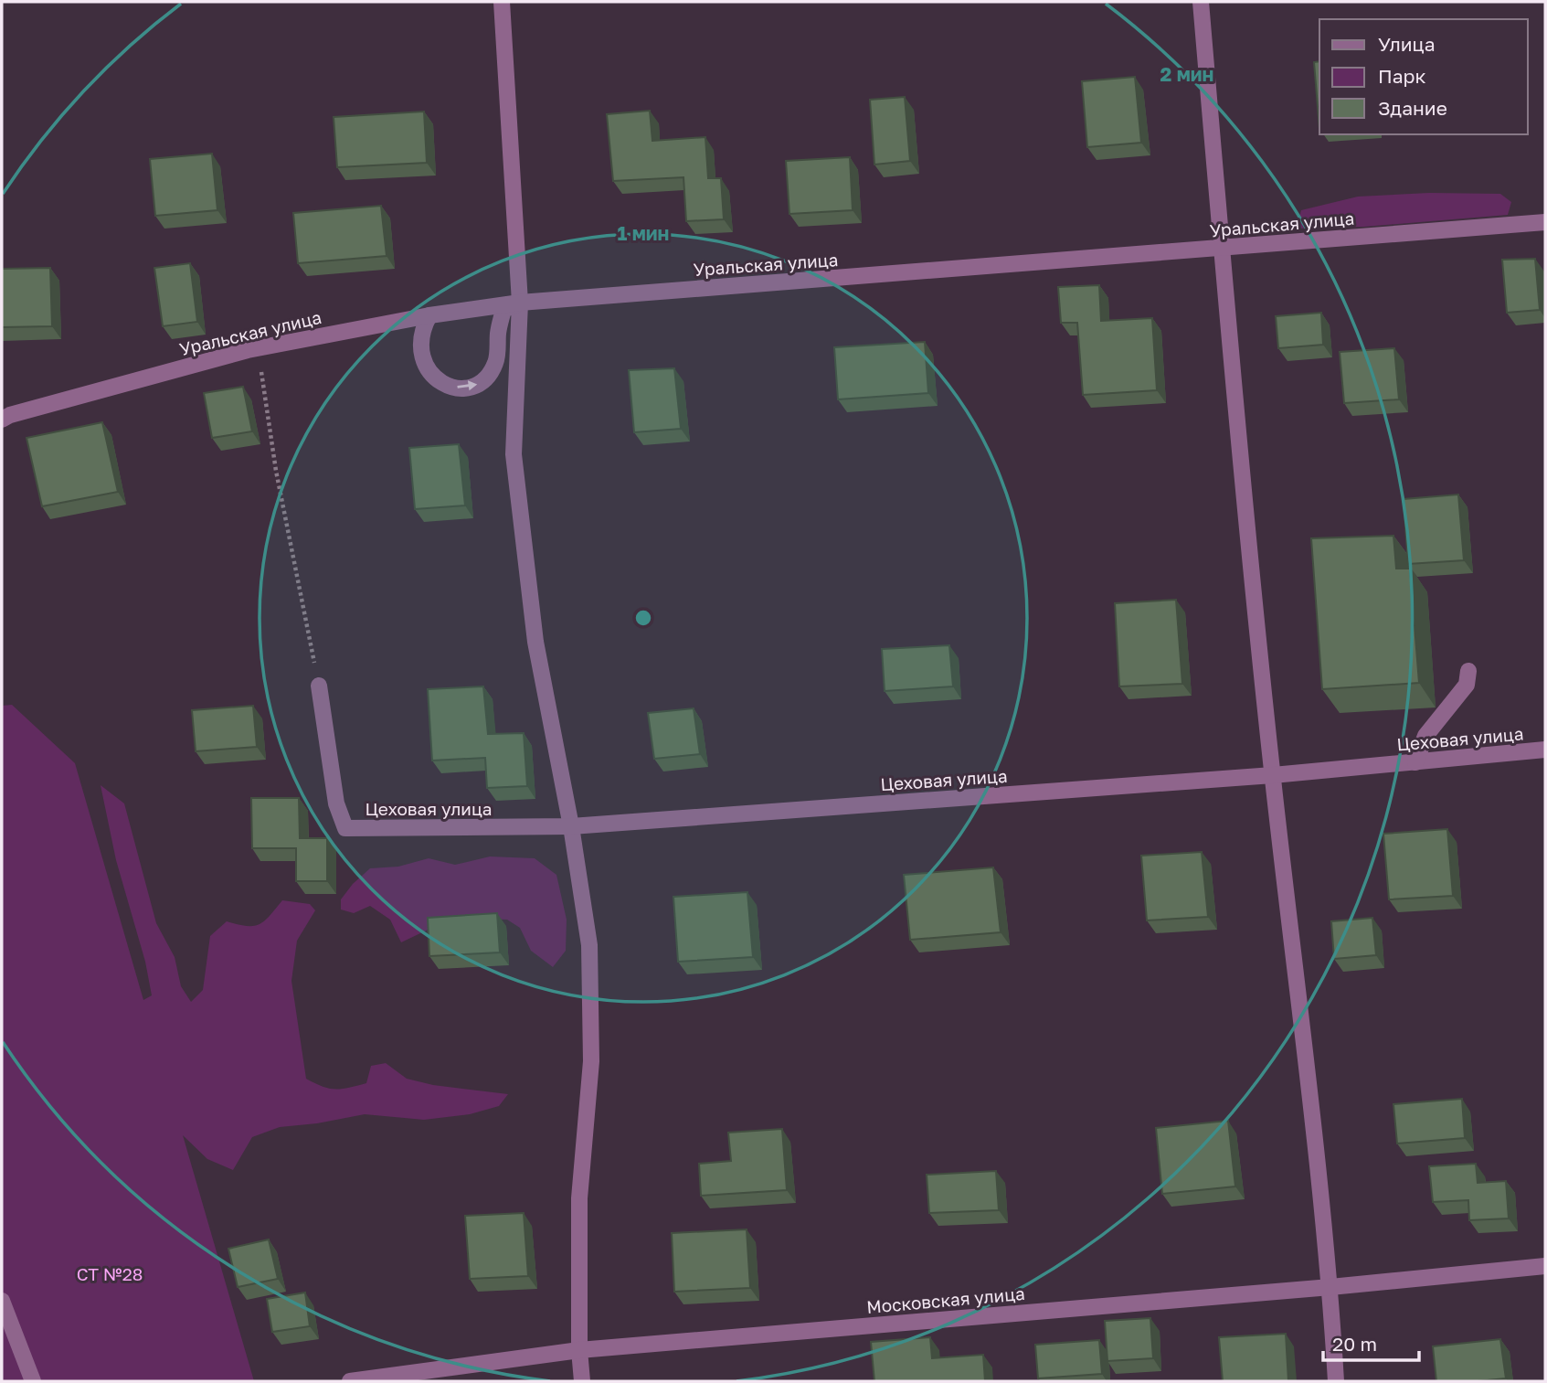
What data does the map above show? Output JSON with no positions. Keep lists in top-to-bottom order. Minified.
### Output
{"streets":{"street":["Уральская улица","Цеховая улица","Московская улица"]},"parks":["СТ №28"],"legend":["Улица","Парк","Здание"],"scale_bar":"20 m","rings":["2 мин","1 мин"]}
